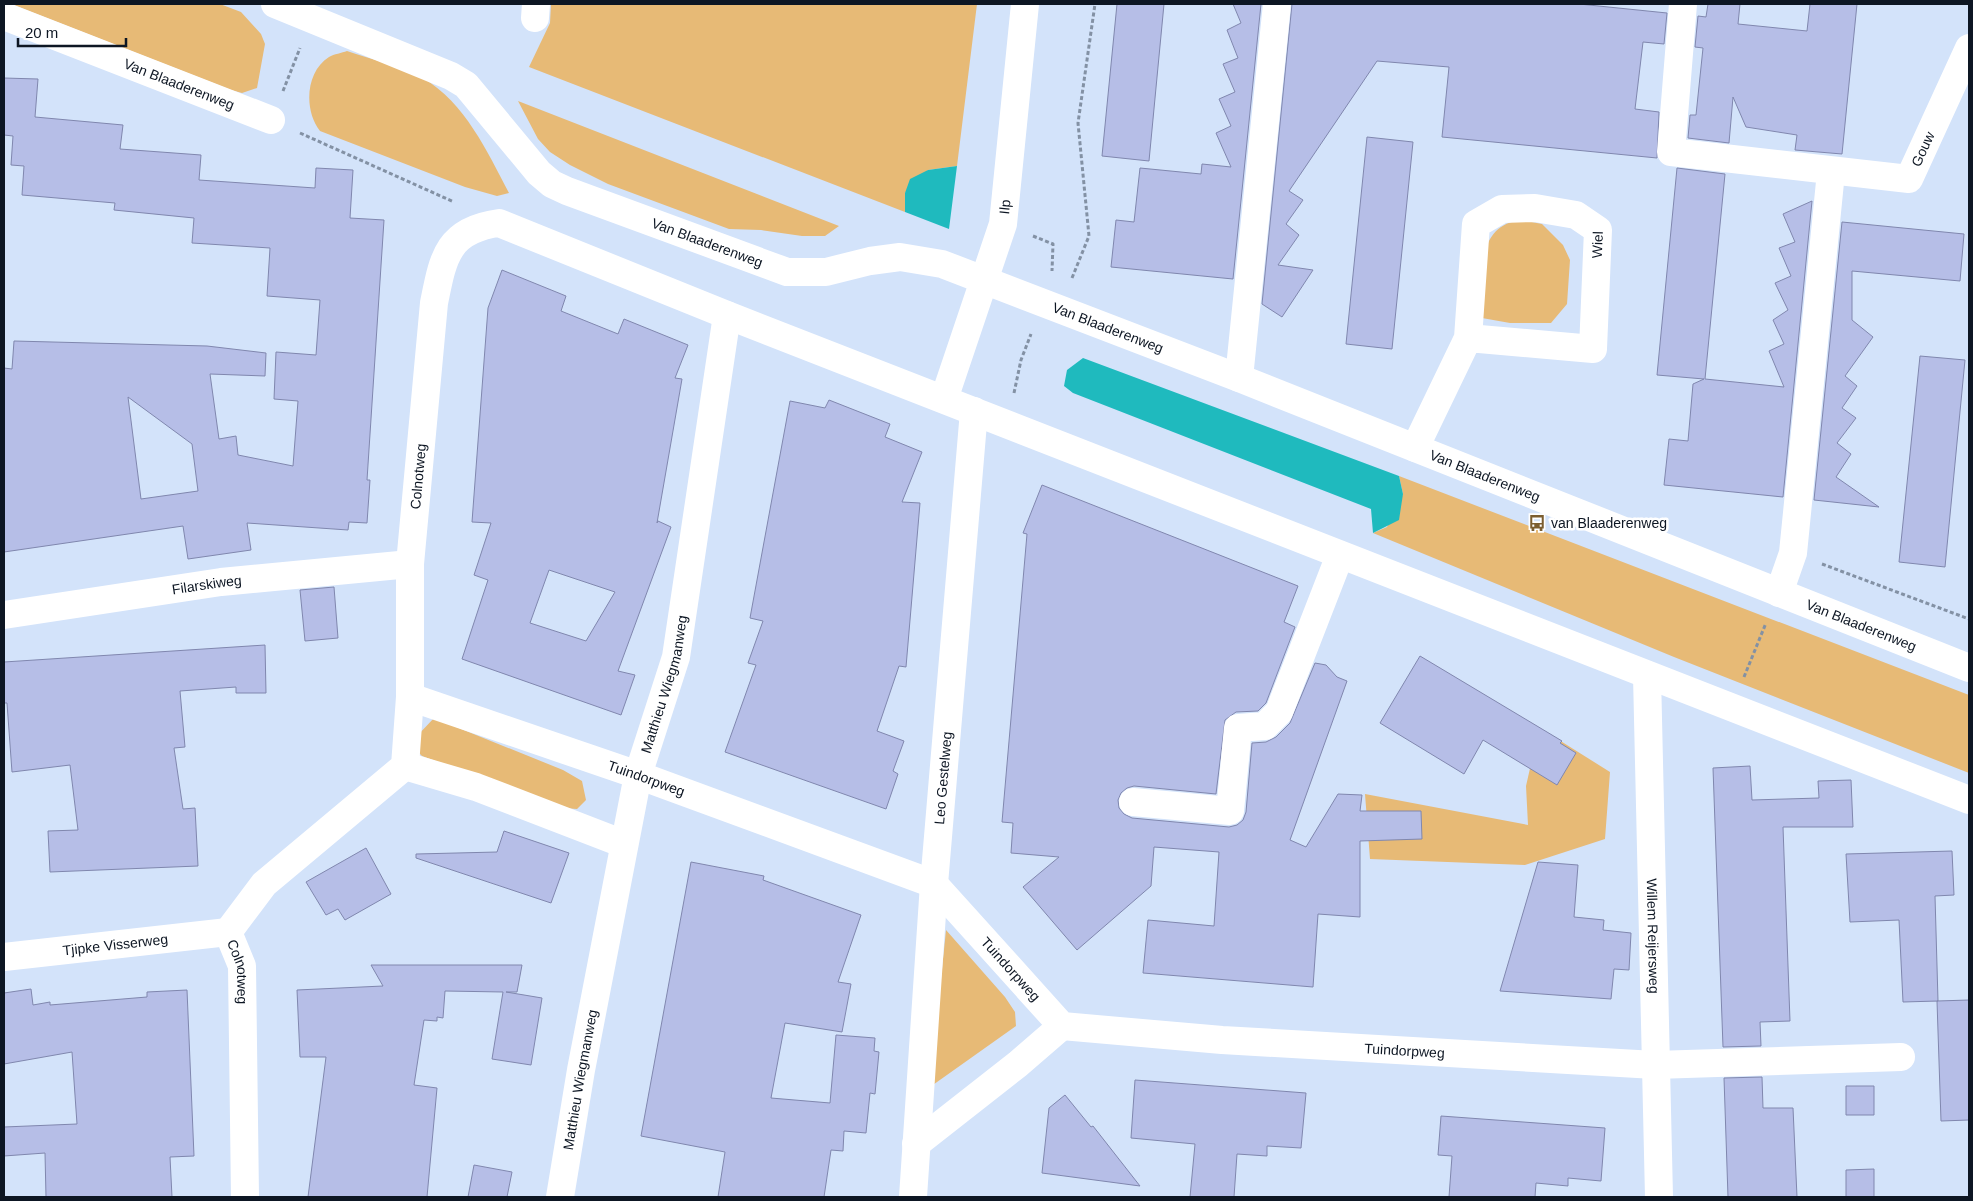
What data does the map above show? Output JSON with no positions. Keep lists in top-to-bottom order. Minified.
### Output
{"streets":{"street":["Van Blaaderenweg","Gouw","Ilp","Wiel","Colnotweg","Filarskiweg","Matthieu Wiegmanweg","Leo Gestelweg","Tuindorpweg","Willem Reijersweg","Tjipke Visserweg"]},"crossings":[["Van Blaaderenweg","Ilp"],["Van Blaaderenweg","Wiel"],["Colnotweg","Filarskiweg"],["Colnotweg","Tuindorpweg"],["Colnotweg","Tjipke Visserweg"],["Matthieu Wiegmanweg","Tuindorpweg"],["Leo Gestelweg","Tuindorpweg"],["Tuindorpweg","Willem Reijersweg"]],"places":{"bus stop":["van Blaaderenweg"]},"scale_bar":"20 m"}
